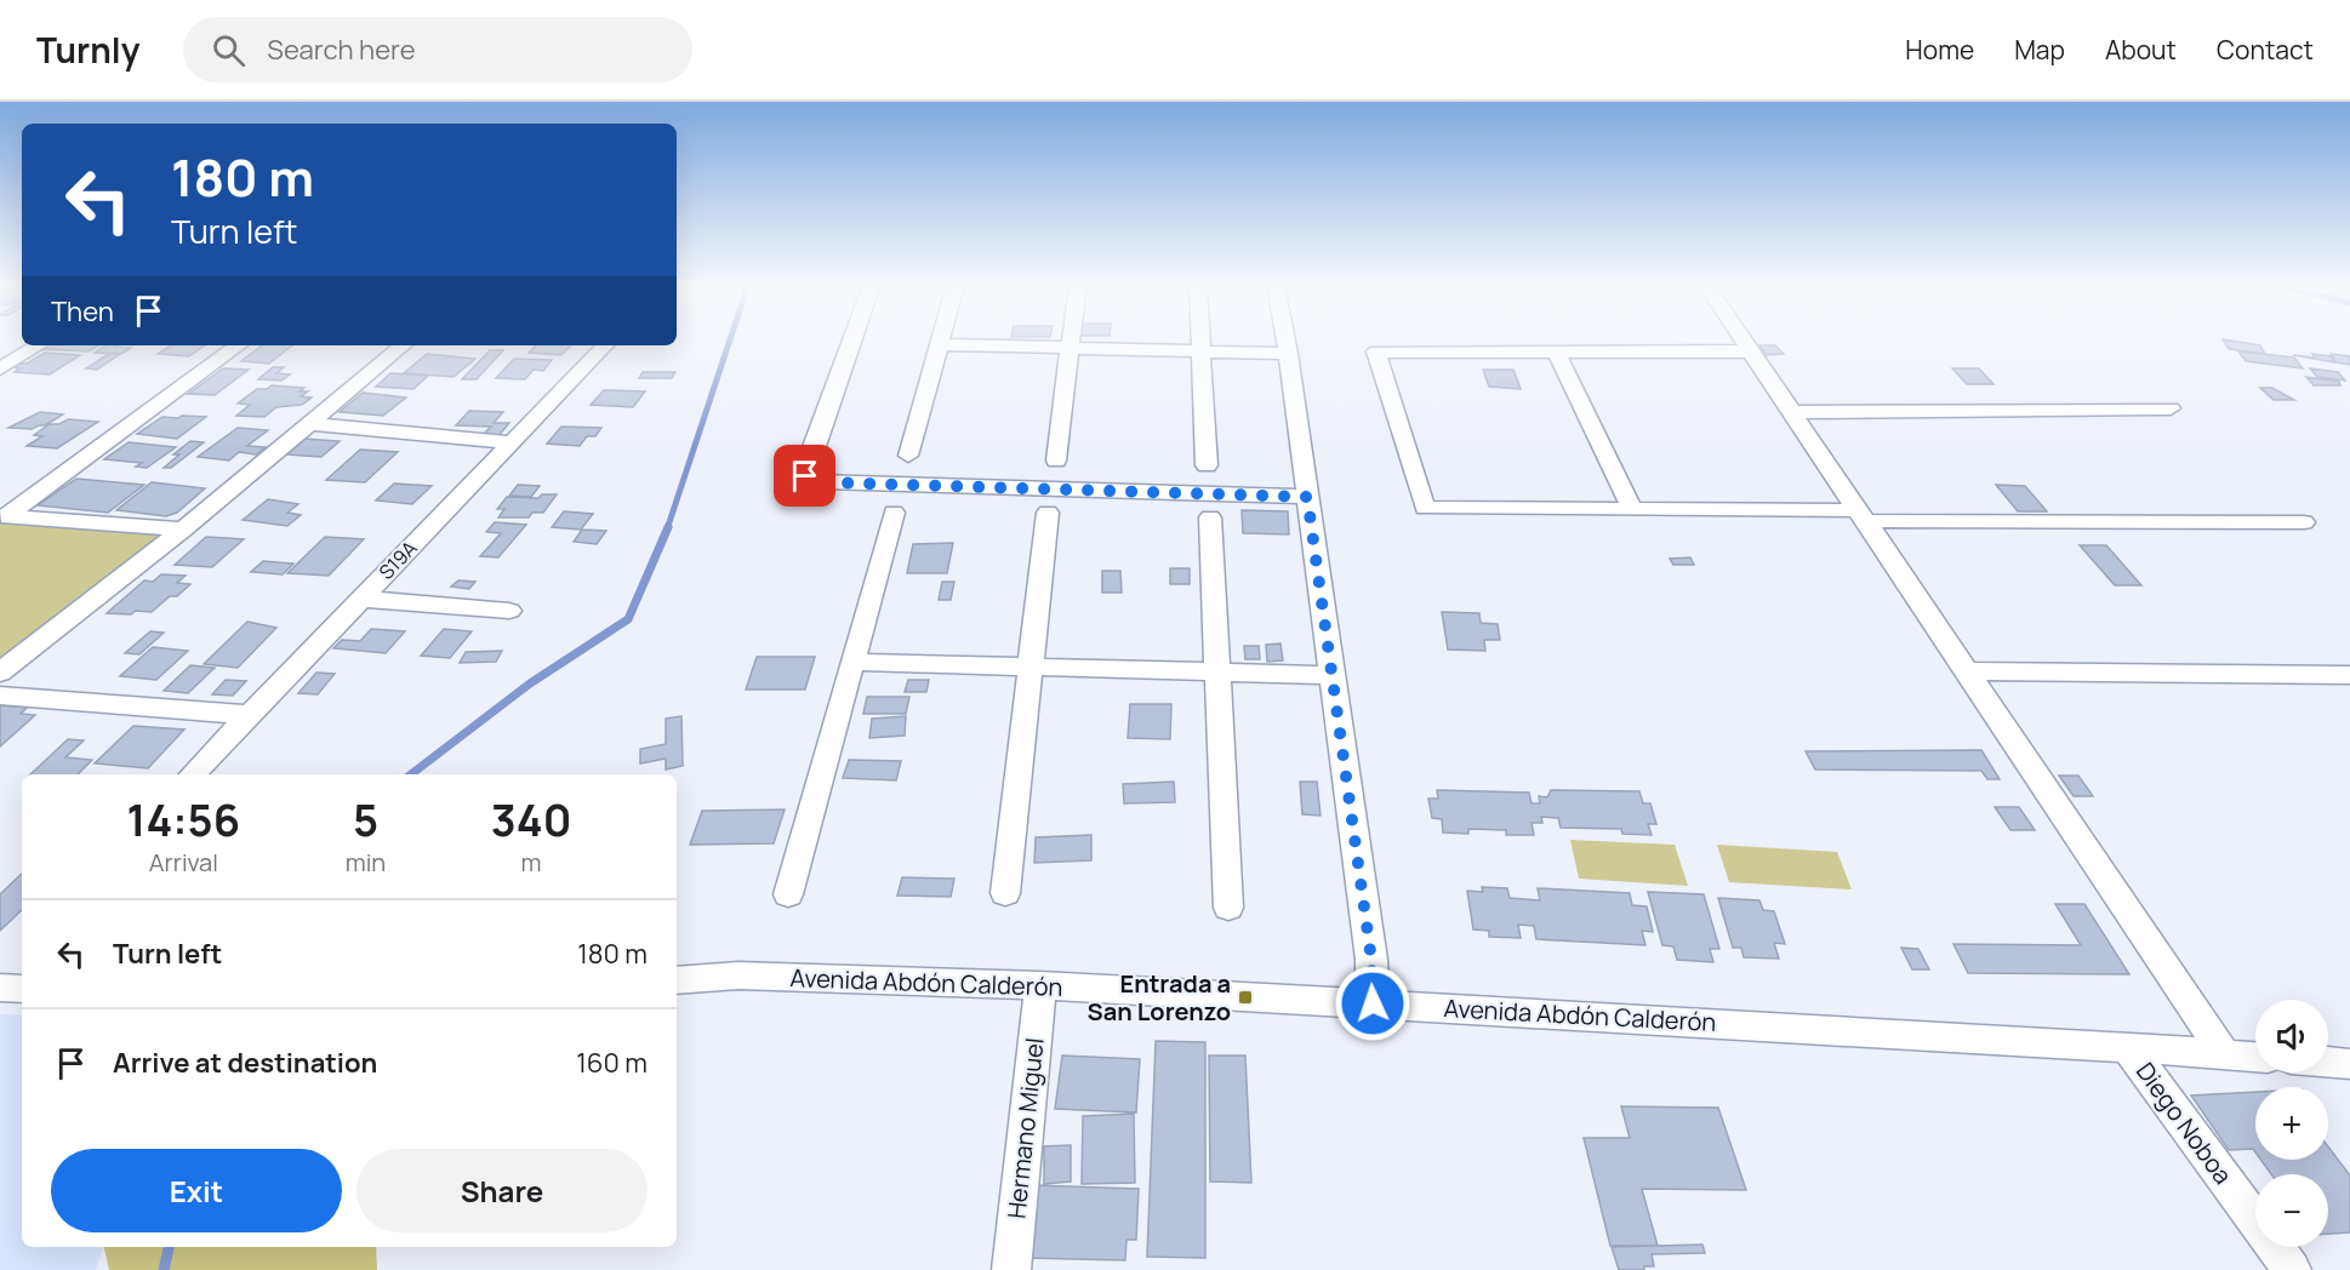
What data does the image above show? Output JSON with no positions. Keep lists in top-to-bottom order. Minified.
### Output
{"streets":{"street":["S19A","Avenida Abdón Calderón","Diego Noboa","Hermano Miguel"]},"crossings":[["Avenida Abdón Calderón","Diego Noboa"],["Avenida Abdón Calderón","Hermano Miguel"]],"places":{"transit":["Entrada a San Lorenzo"]},"page":{"header":"Turnly","search":"Search here","nav":["Home","Map","About","Contact"],"turn":["180 m","Turn left"],"then":"Then","eta":["14:56","Arrival","5","min","340","m"],"list":[{"name":"Turn left","value":"180 m"},{"name":"Arrive at destination","value":"160 m"}],"map_buttons":["+","−"],"buttons":["Exit","Share"]}}
